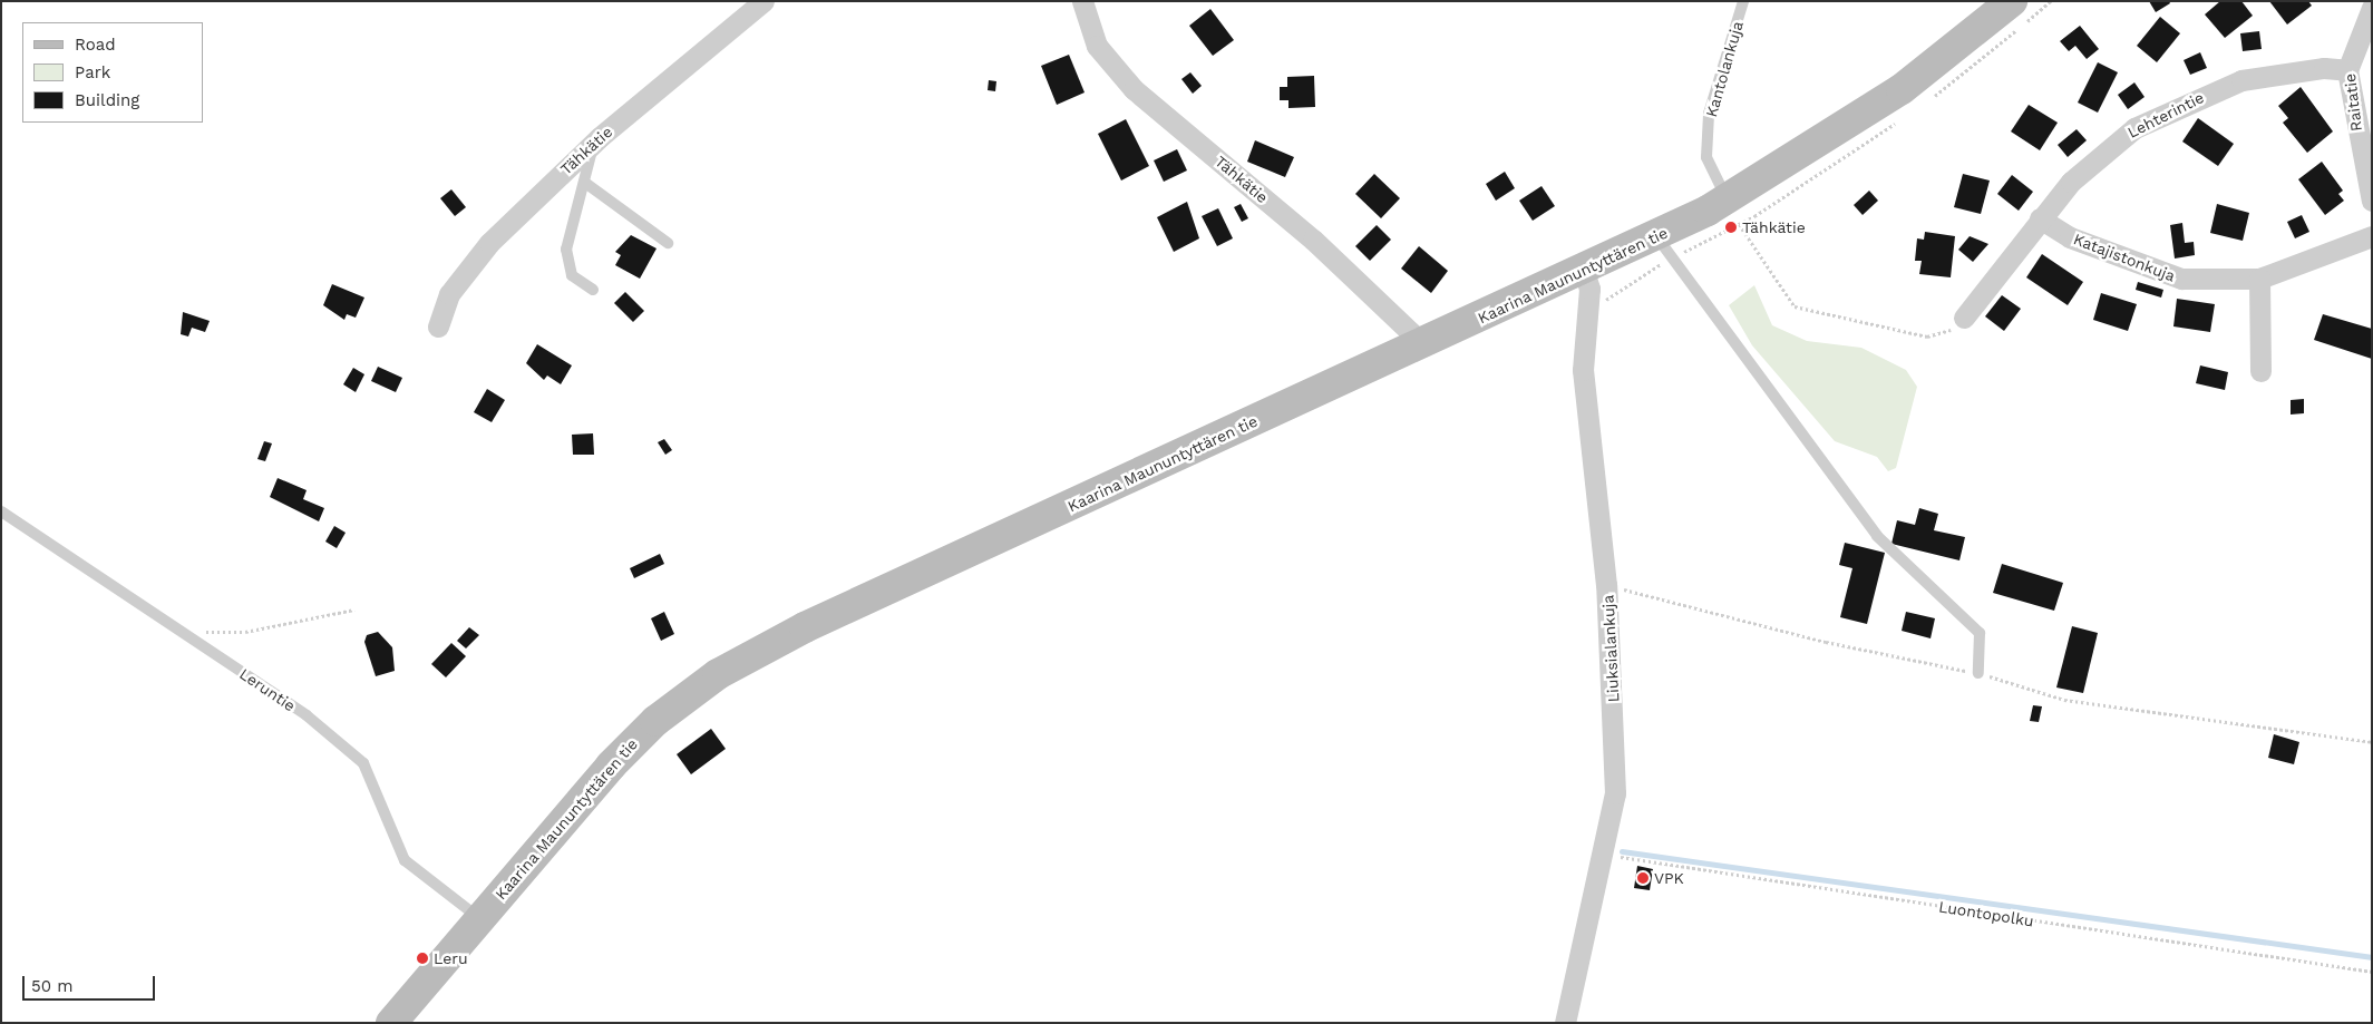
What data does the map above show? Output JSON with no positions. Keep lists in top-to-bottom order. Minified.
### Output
{"streets":{"main road":["Kaarina Maununtyttären tie"],"street":["Raitatie","Lehterintie","Tähkätie","Katajistonkuja","Liuksialankuja"],"lane":["Kantolankuja","Leruntie"],"path":["Luontopolku"]},"crossings":[["Kantolankuja","Kaarina Maununtyttären tie"],["Raitatie","Lehterintie"],["Lehterintie","Katajistonkuja"],["Tähkätie","Kaarina Maununtyttären tie"],["Kaarina Maununtyttären tie","Liuksialankuja"],["Kaarina Maununtyttären tie","Leruntie"],["Liuksialankuja","Luontopolku"]],"places":["Tähkätie","VPK","Leru"],"legend":["Road","Park","Building"],"scale_bar":"50 m"}
